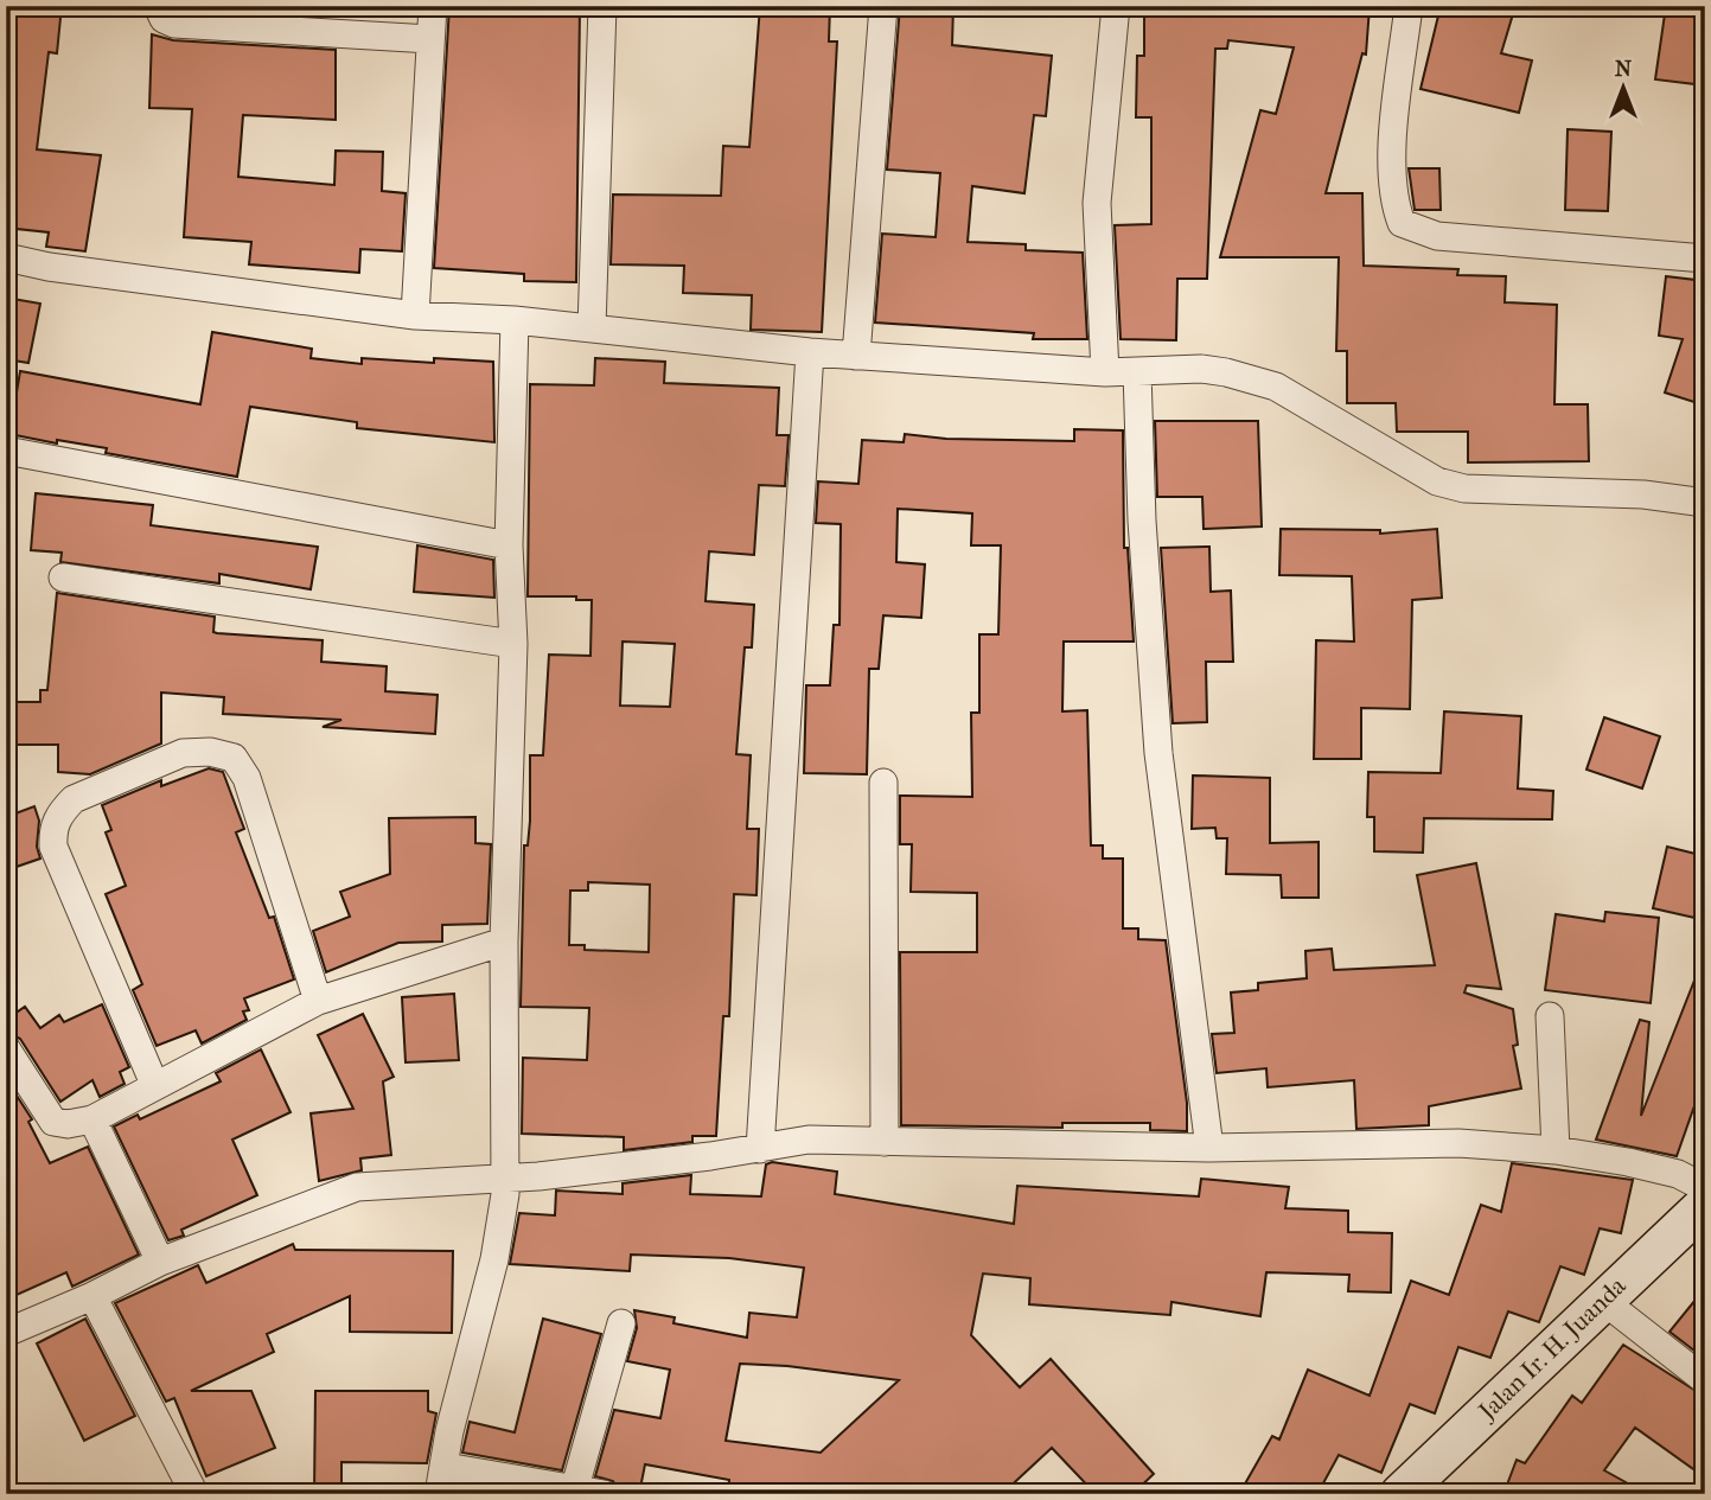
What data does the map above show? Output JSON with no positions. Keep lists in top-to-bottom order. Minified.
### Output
{"streets":{"main road":["Jalan Ir. H. Juanda"]},"north":"top"}
